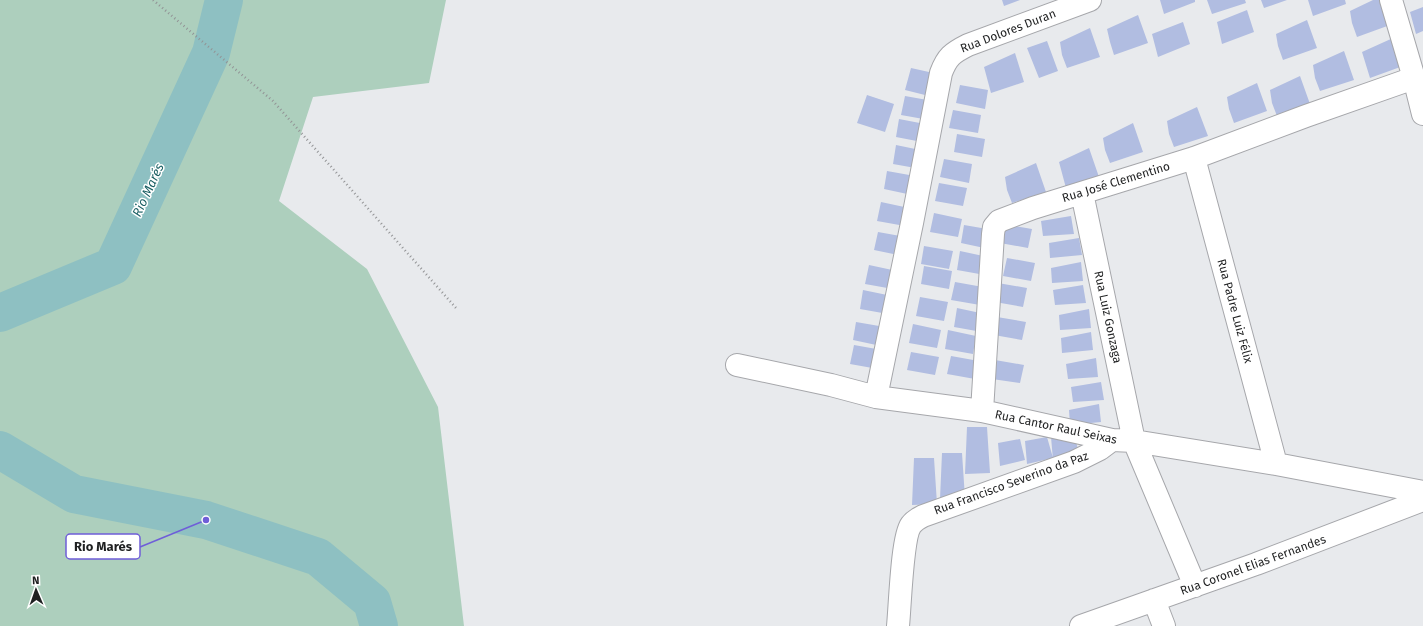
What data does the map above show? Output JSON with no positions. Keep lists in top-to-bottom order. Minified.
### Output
{"streets":{"street":["Rua Dolores Duran","Rua José Clementino","Rua Padre Luiz Félix","Rua Luiz Gonzaga","Rua Cantor Raul Seixas","Rua Francisco Severino da Paz","Rua Coronel Elias Fernandes"]},"crossings":[["Rua Dolores Duran","Rua Cantor Raul Seixas"],["Rua José Clementino","Rua Padre Luiz Félix"],["Rua José Clementino","Rua Luiz Gonzaga"],["Rua José Clementino","Rua Cantor Raul Seixas"],["Rua Padre Luiz Félix","Rua Cantor Raul Seixas"],["Rua Luiz Gonzaga","Rua Cantor Raul Seixas"],["Rua Luiz Gonzaga","Rua Coronel Elias Fernandes"],["Rua Cantor Raul Seixas","Rua Francisco Severino da Paz"]],"water":["Rio Marés"],"places":["Rio Marés"],"north":"top"}
